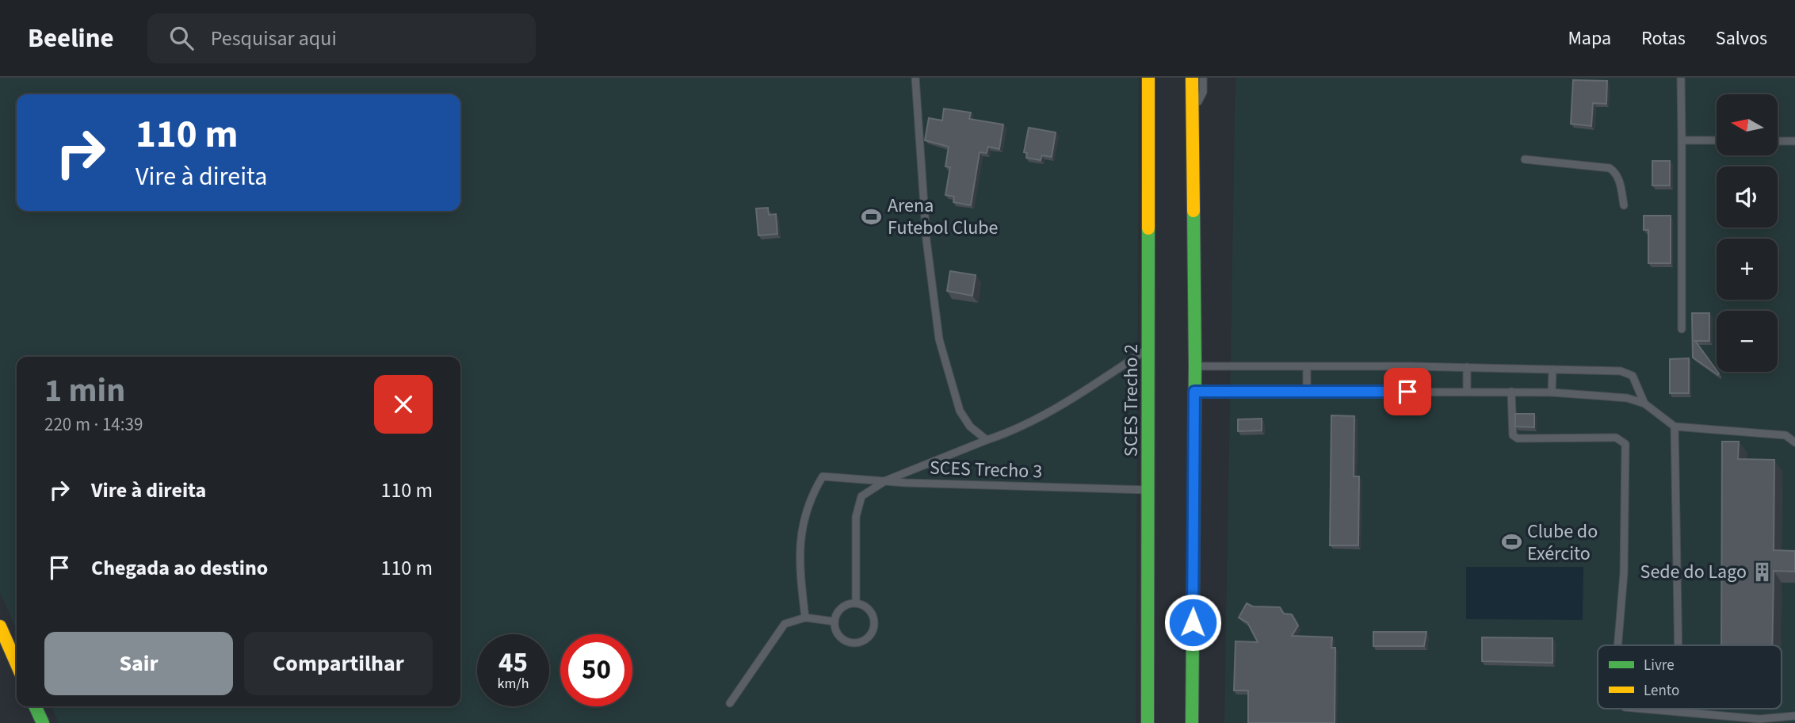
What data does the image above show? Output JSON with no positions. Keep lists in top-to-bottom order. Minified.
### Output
{"streets":{"main road":["SCES Trecho 2"],"lane":["SCES Trecho 3"]},"crossings":[["SCES Trecho 2","SCES Trecho 3"]],"places":{"sports":["Arena Futebol Clube","Clube do Exército"],"building":["Sede do Lago"]},"legend":["Livre","Lento"],"north":"left","page":{"header":"Beeline","search":"Pesquisar aqui","nav":["Mapa","Rotas","Salvos"],"map_buttons":["+","−"],"turn":["110 m","Vire à direita"],"heading":["1 min","220 m · 14:39"],"list":[{"name":"Vire à direita","value":"110 m"},{"name":"Chegada ao destino","value":"110 m"}],"buttons":["Sair","Compartilhar"],"speed":"45 km/h","limit":"50"}}
